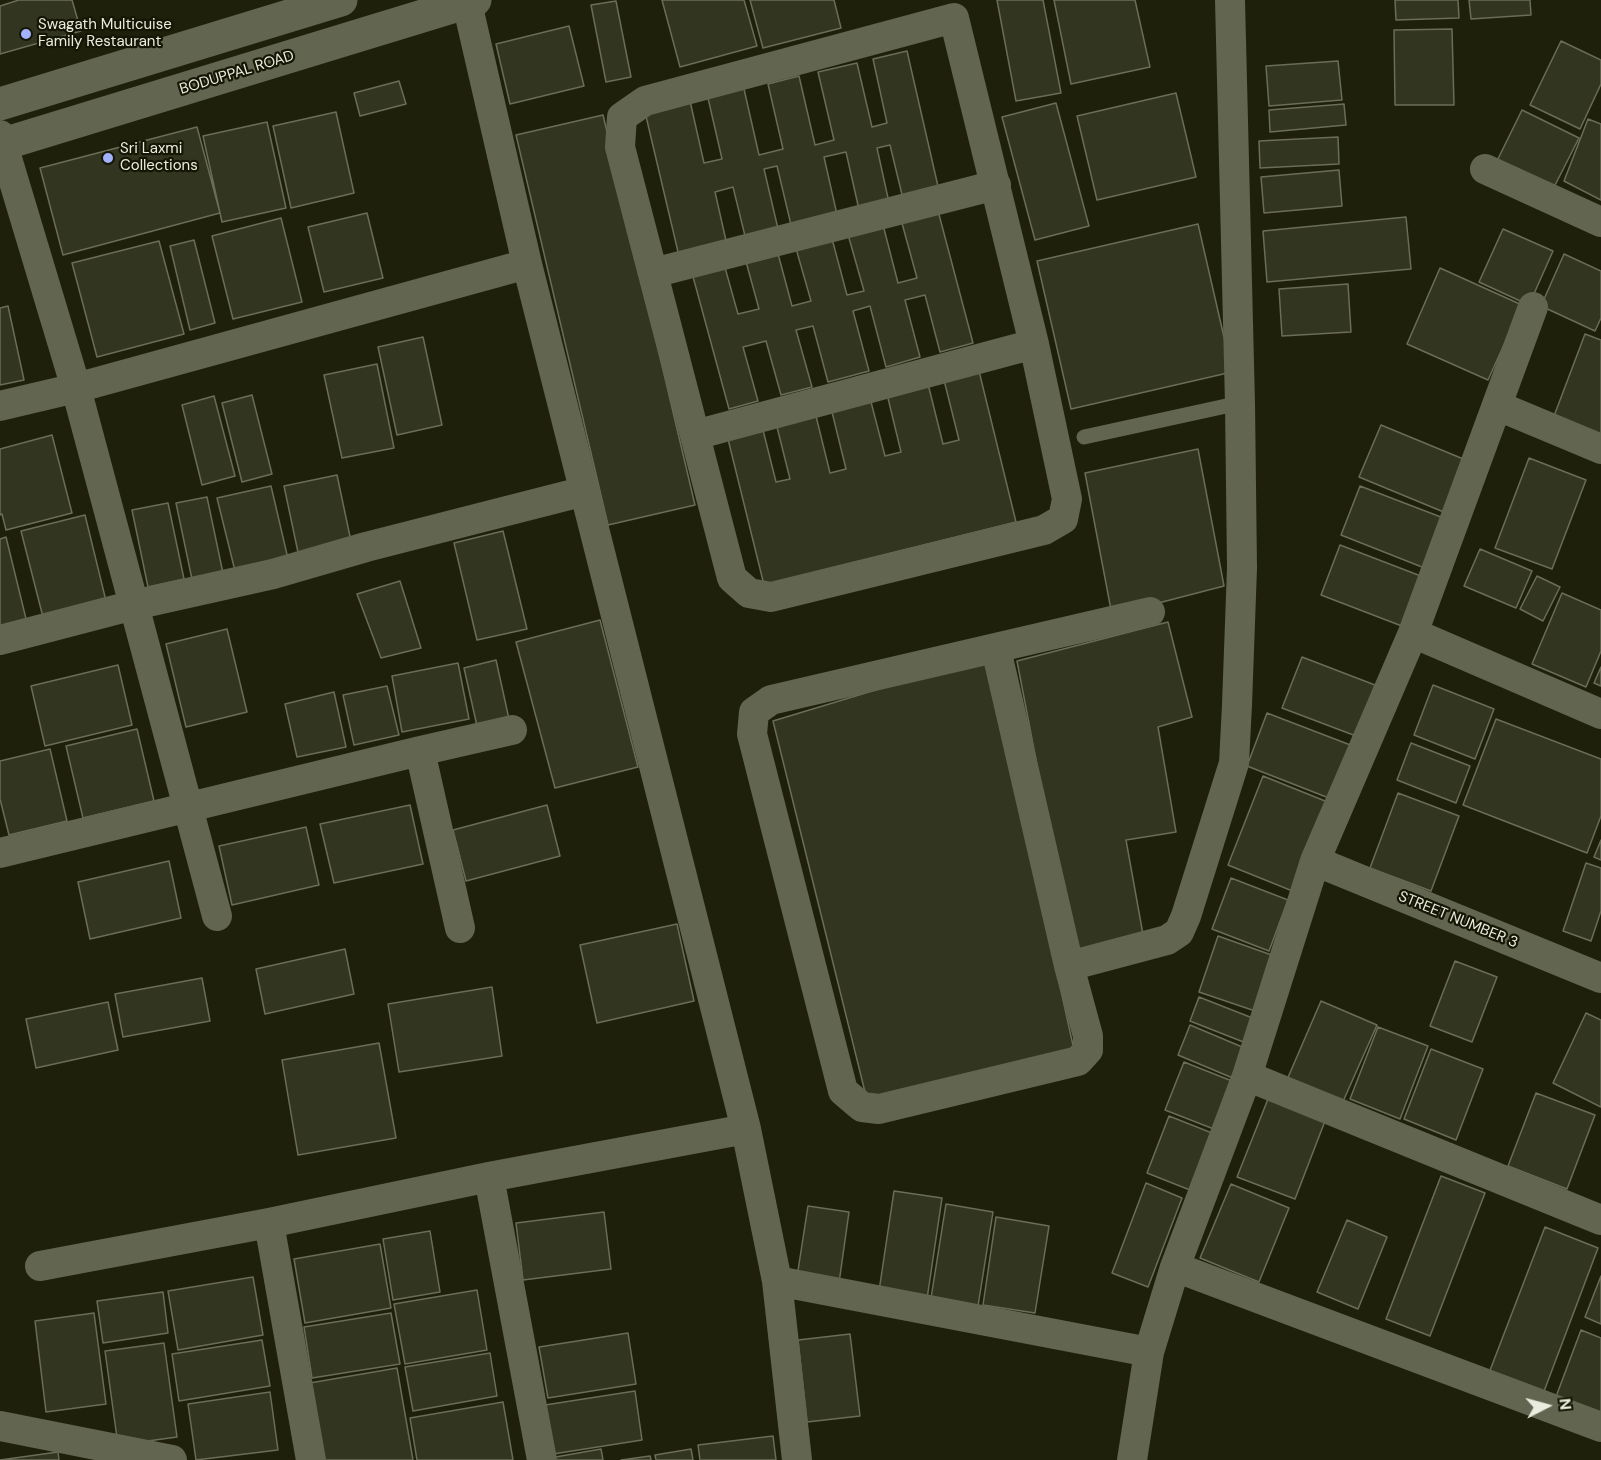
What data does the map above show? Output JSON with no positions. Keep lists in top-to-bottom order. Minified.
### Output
{"streets":{"street":["BODUPPAL ROAD","STREET NUMBER 3"]},"places":["Swagath Multicuise Family Restaurant","Sri Laxmi Collections"],"north":"right"}
